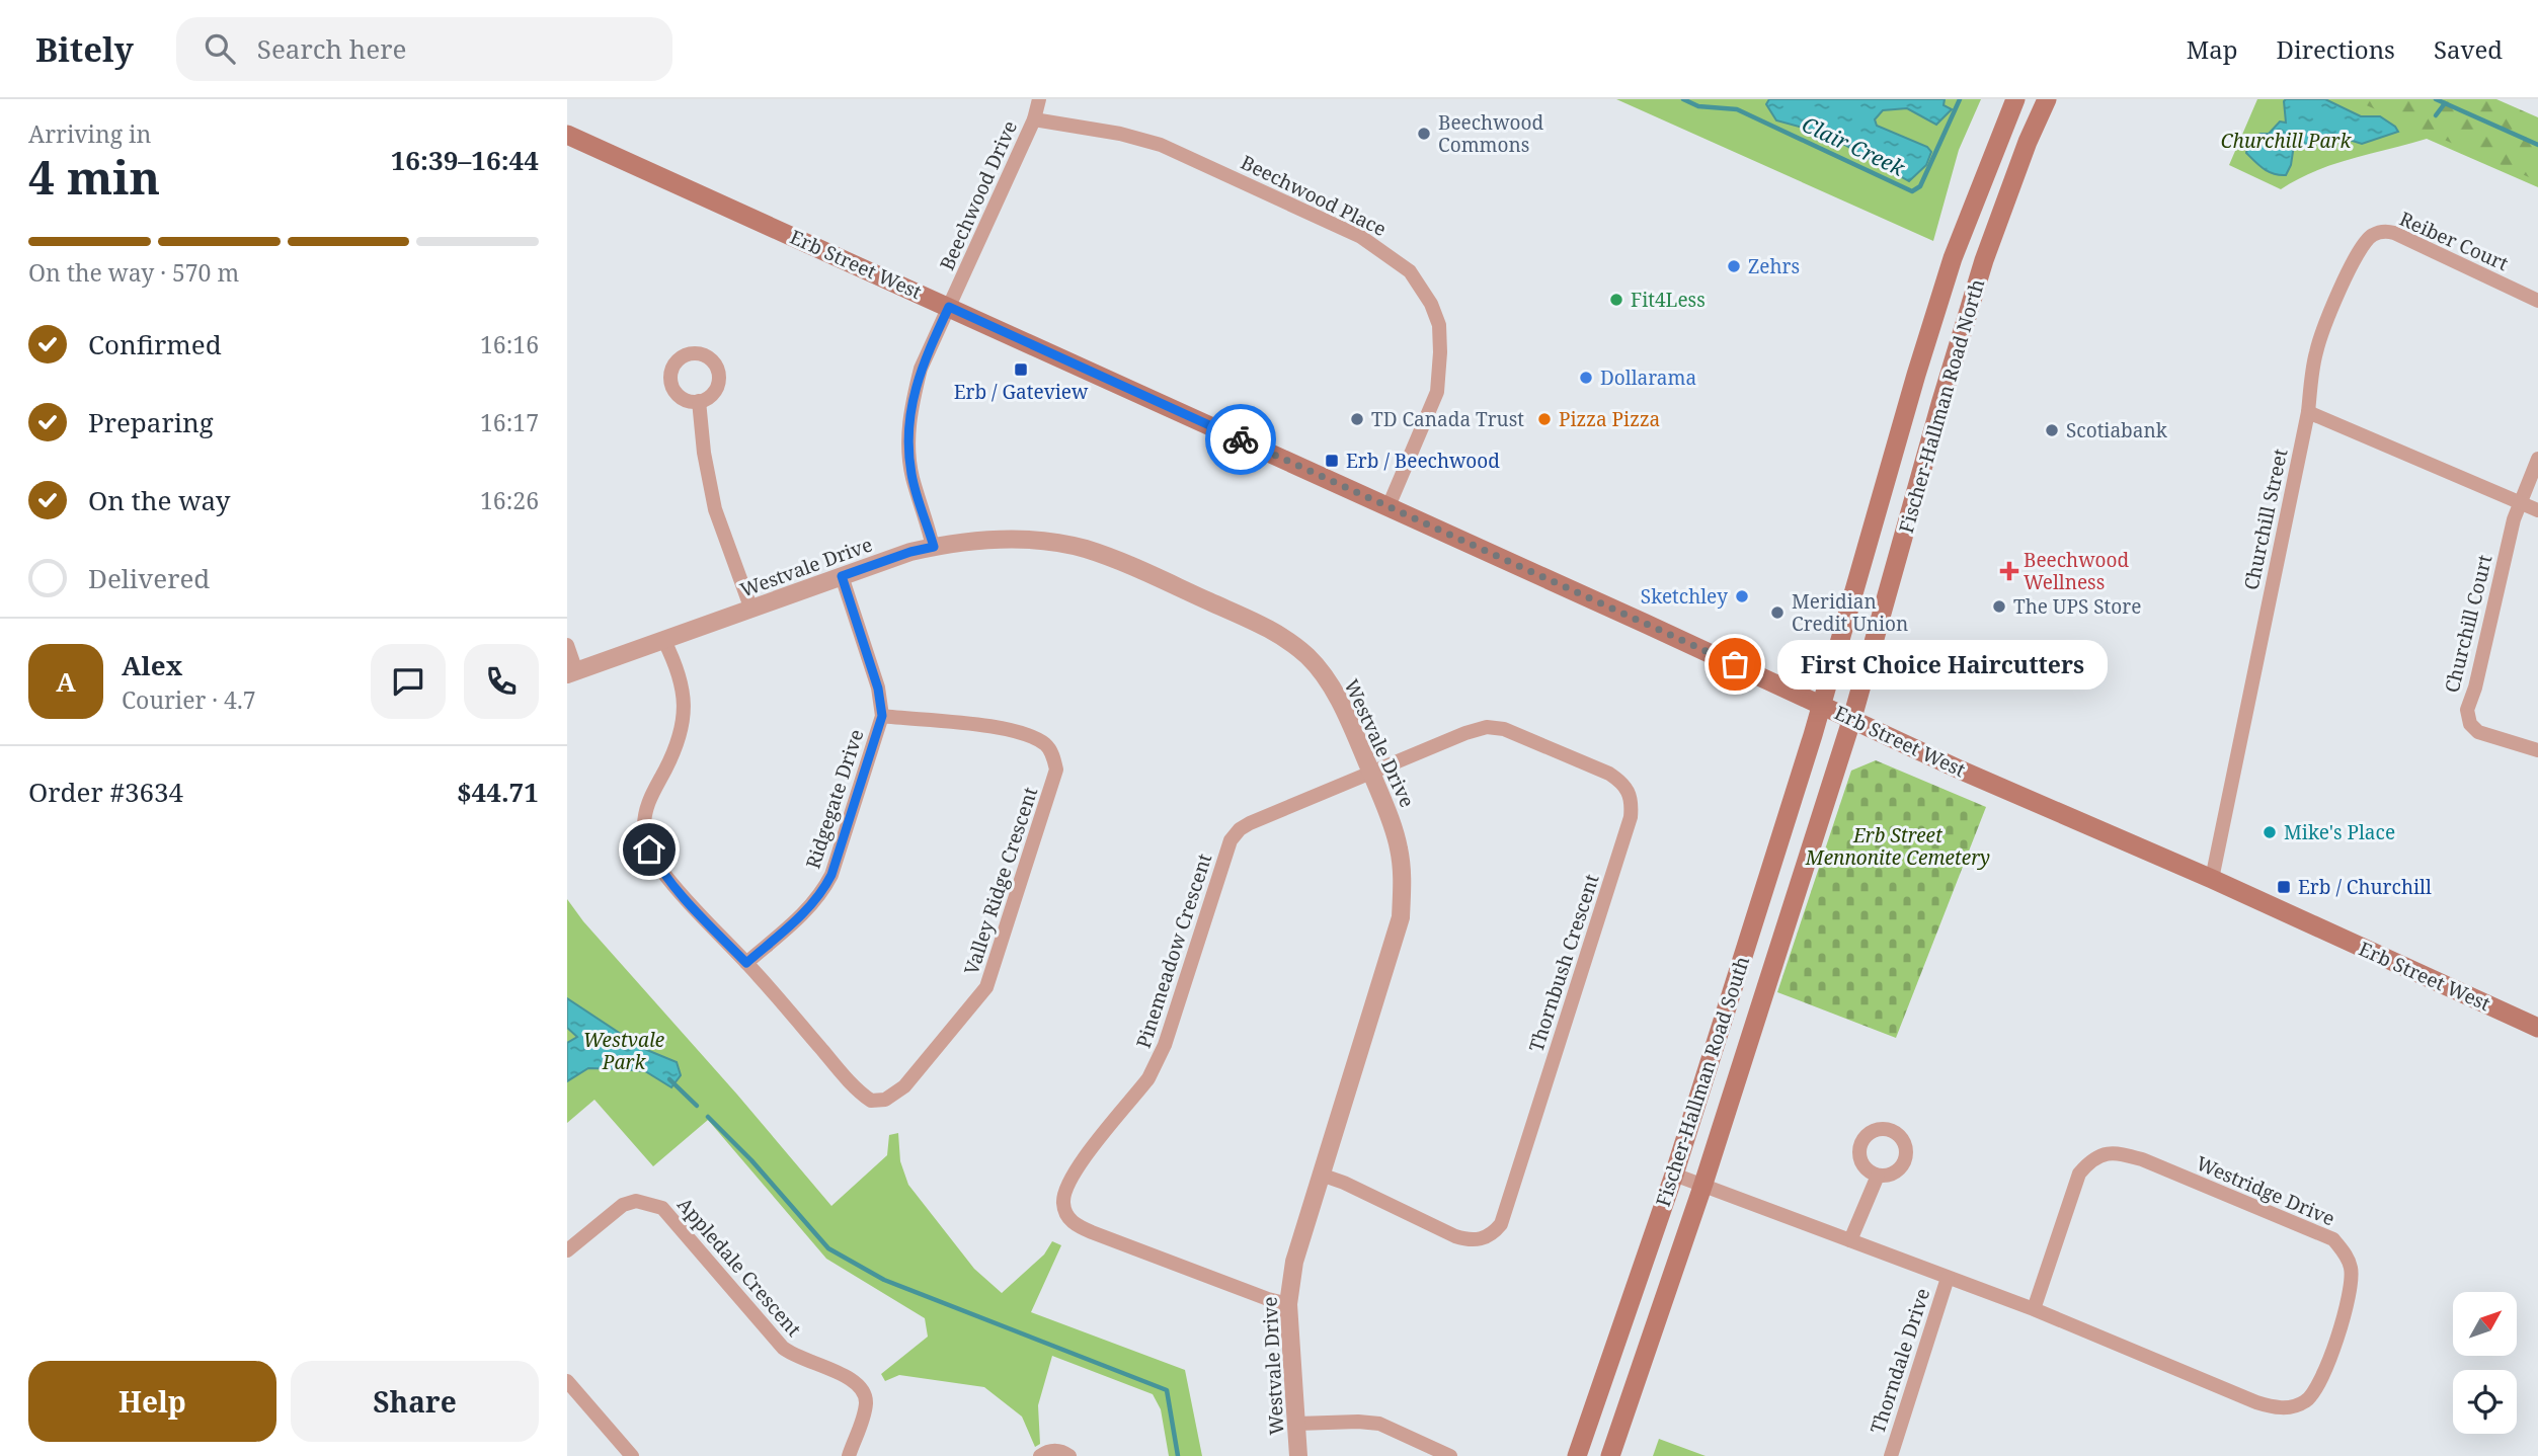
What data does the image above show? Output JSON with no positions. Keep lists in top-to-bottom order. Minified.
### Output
{"streets":{"main road":["Erb Street West","Fischer-Hallman Road North","Fischer-Hallman Road South"],"street":["Beechwood Drive","Beechwood Place","Reiber Court","Churchill Street","Westvale Drive","Churchill Court","Ridgegate Drive","Valley Ridge Crescent","Pinemeadow Crescent","Thornbush Crescent","Westridge Drive","Appledale Crescent","Thorndale Drive"]},"crossings":[["Beechwood Drive","Beechwood Place"],["Beechwood Drive","Erb Street West"],["Beechwood Drive","Westvale Drive"],["Beechwood Place","Erb Street West"],["Reiber Court","Churchill Street"],["Erb Street West","Fischer-Hallman Road North"],["Erb Street West","Churchill Street"],["Erb Street West","Fischer-Hallman Road South"],["Fischer-Hallman Road North","Fischer-Hallman Road South"],["Westvale Drive","Ridgegate Drive"],["Westvale Drive","Valley Ridge Crescent"],["Westvale Drive","Pinemeadow Crescent"],["Westvale Drive","Thornbush Crescent"],["Ridgegate Drive","Valley Ridge Crescent"],["Pinemeadow Crescent","Thornbush Crescent"],["Fischer-Hallman Road South","Westridge Drive"],["Westridge Drive","Thorndale Drive"]],"water":["Clair Creek"],"parks":["Churchill Park","Erb Street Mennonite Cemetery","Westvale Park"],"places":{"other":["Beechwood Commons","Zehrs","Fit4Less","Dollarama","TD Canada Trust","Pizza Pizza","Scotiabank","Sketchley","The UPS Store","Meridian Credit Union","First Choice Haircutters","Mike's Place"],"transit":["Erb / Gateview","Erb / Beechwood","Erb / Churchill"],"health":["Beechwood Wellness"]},"north":"top right","page":{"header":"Bitely","search":"Search here","nav":["Map","Directions","Saved"],"heading":["4 min","Arriving in","16:39–16:44"],"panel":["Alex","Courier · 4.7","Order #3634","$44.71"],"bar":"On the way · 570 m","list":[["Confirmed","16:16"],["Preparing","16:17"],["On the way","16:26"],"Delivered"],"bubble":"First Choice Haircutters","round":"A","buttons":["Help","Share"]}}
